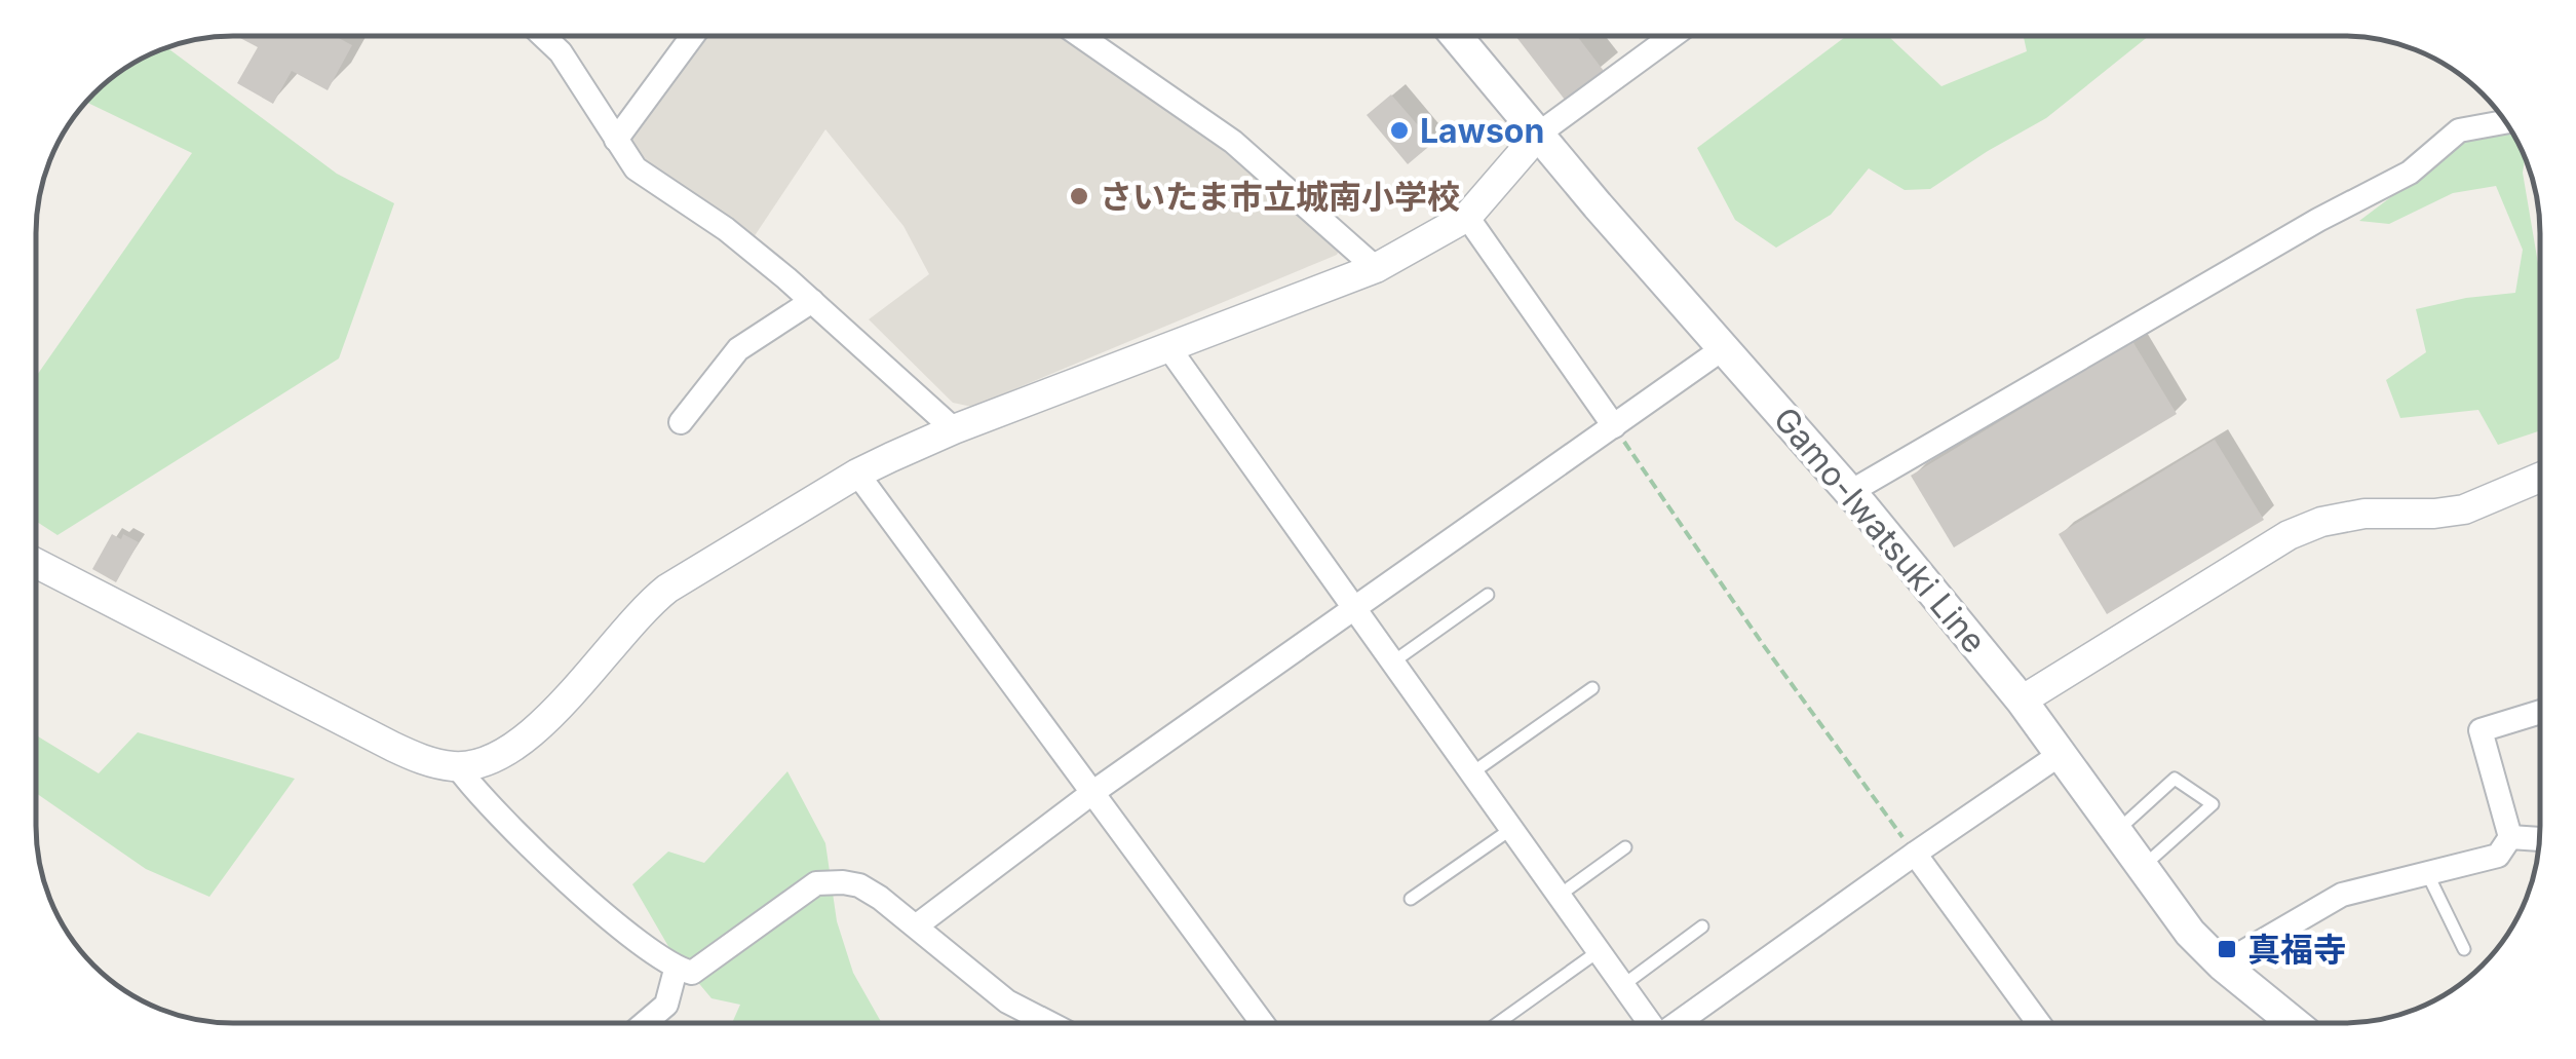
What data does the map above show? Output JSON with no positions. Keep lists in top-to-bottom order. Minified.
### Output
{"streets":{"main road":["Gamo-Iwatsuki Line"]},"places":{"other":["Lawson","さいたま市立城南小学校"],"transit":["真福寺"]}}
